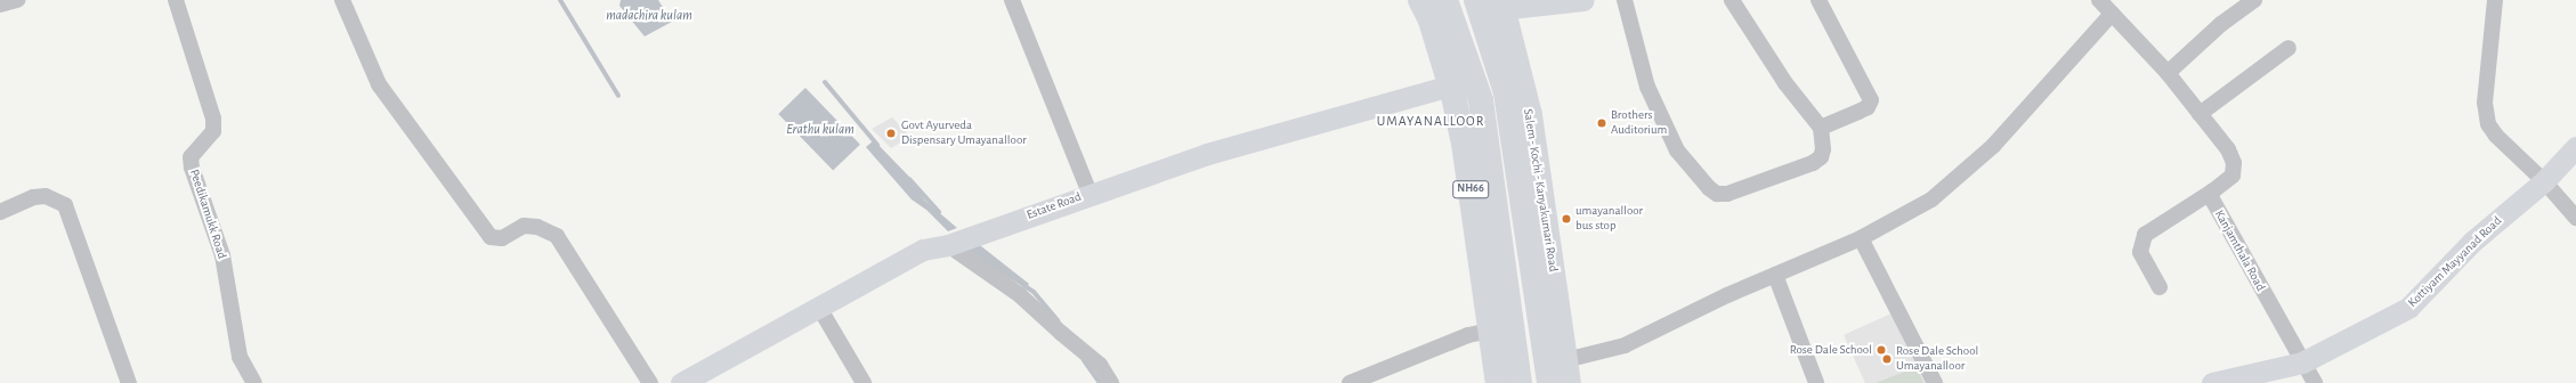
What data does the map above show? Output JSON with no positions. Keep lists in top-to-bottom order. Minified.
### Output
{"streets":{"highway":["NH66","Salem - Kochi - Kanyakumari Road"],"street":["Estate Road","Peedikamukk Road","Kanjamthala Road","Kottiyam Mayyanad Road"]},"crossings":[["NH66","Estate Road"],["Kanjamthala Road","Kottiyam Mayyanad Road"]],"districts":["UMAYANALLOOR"],"water":["madachira kulam","Erathu kulam"],"places":["Brothers Auditorium","Govt Ayurveda Dispensary Umayanalloor","umayanalloor bus stop","Rose Dale School","Rose Dale School Umayanalloor"]}
